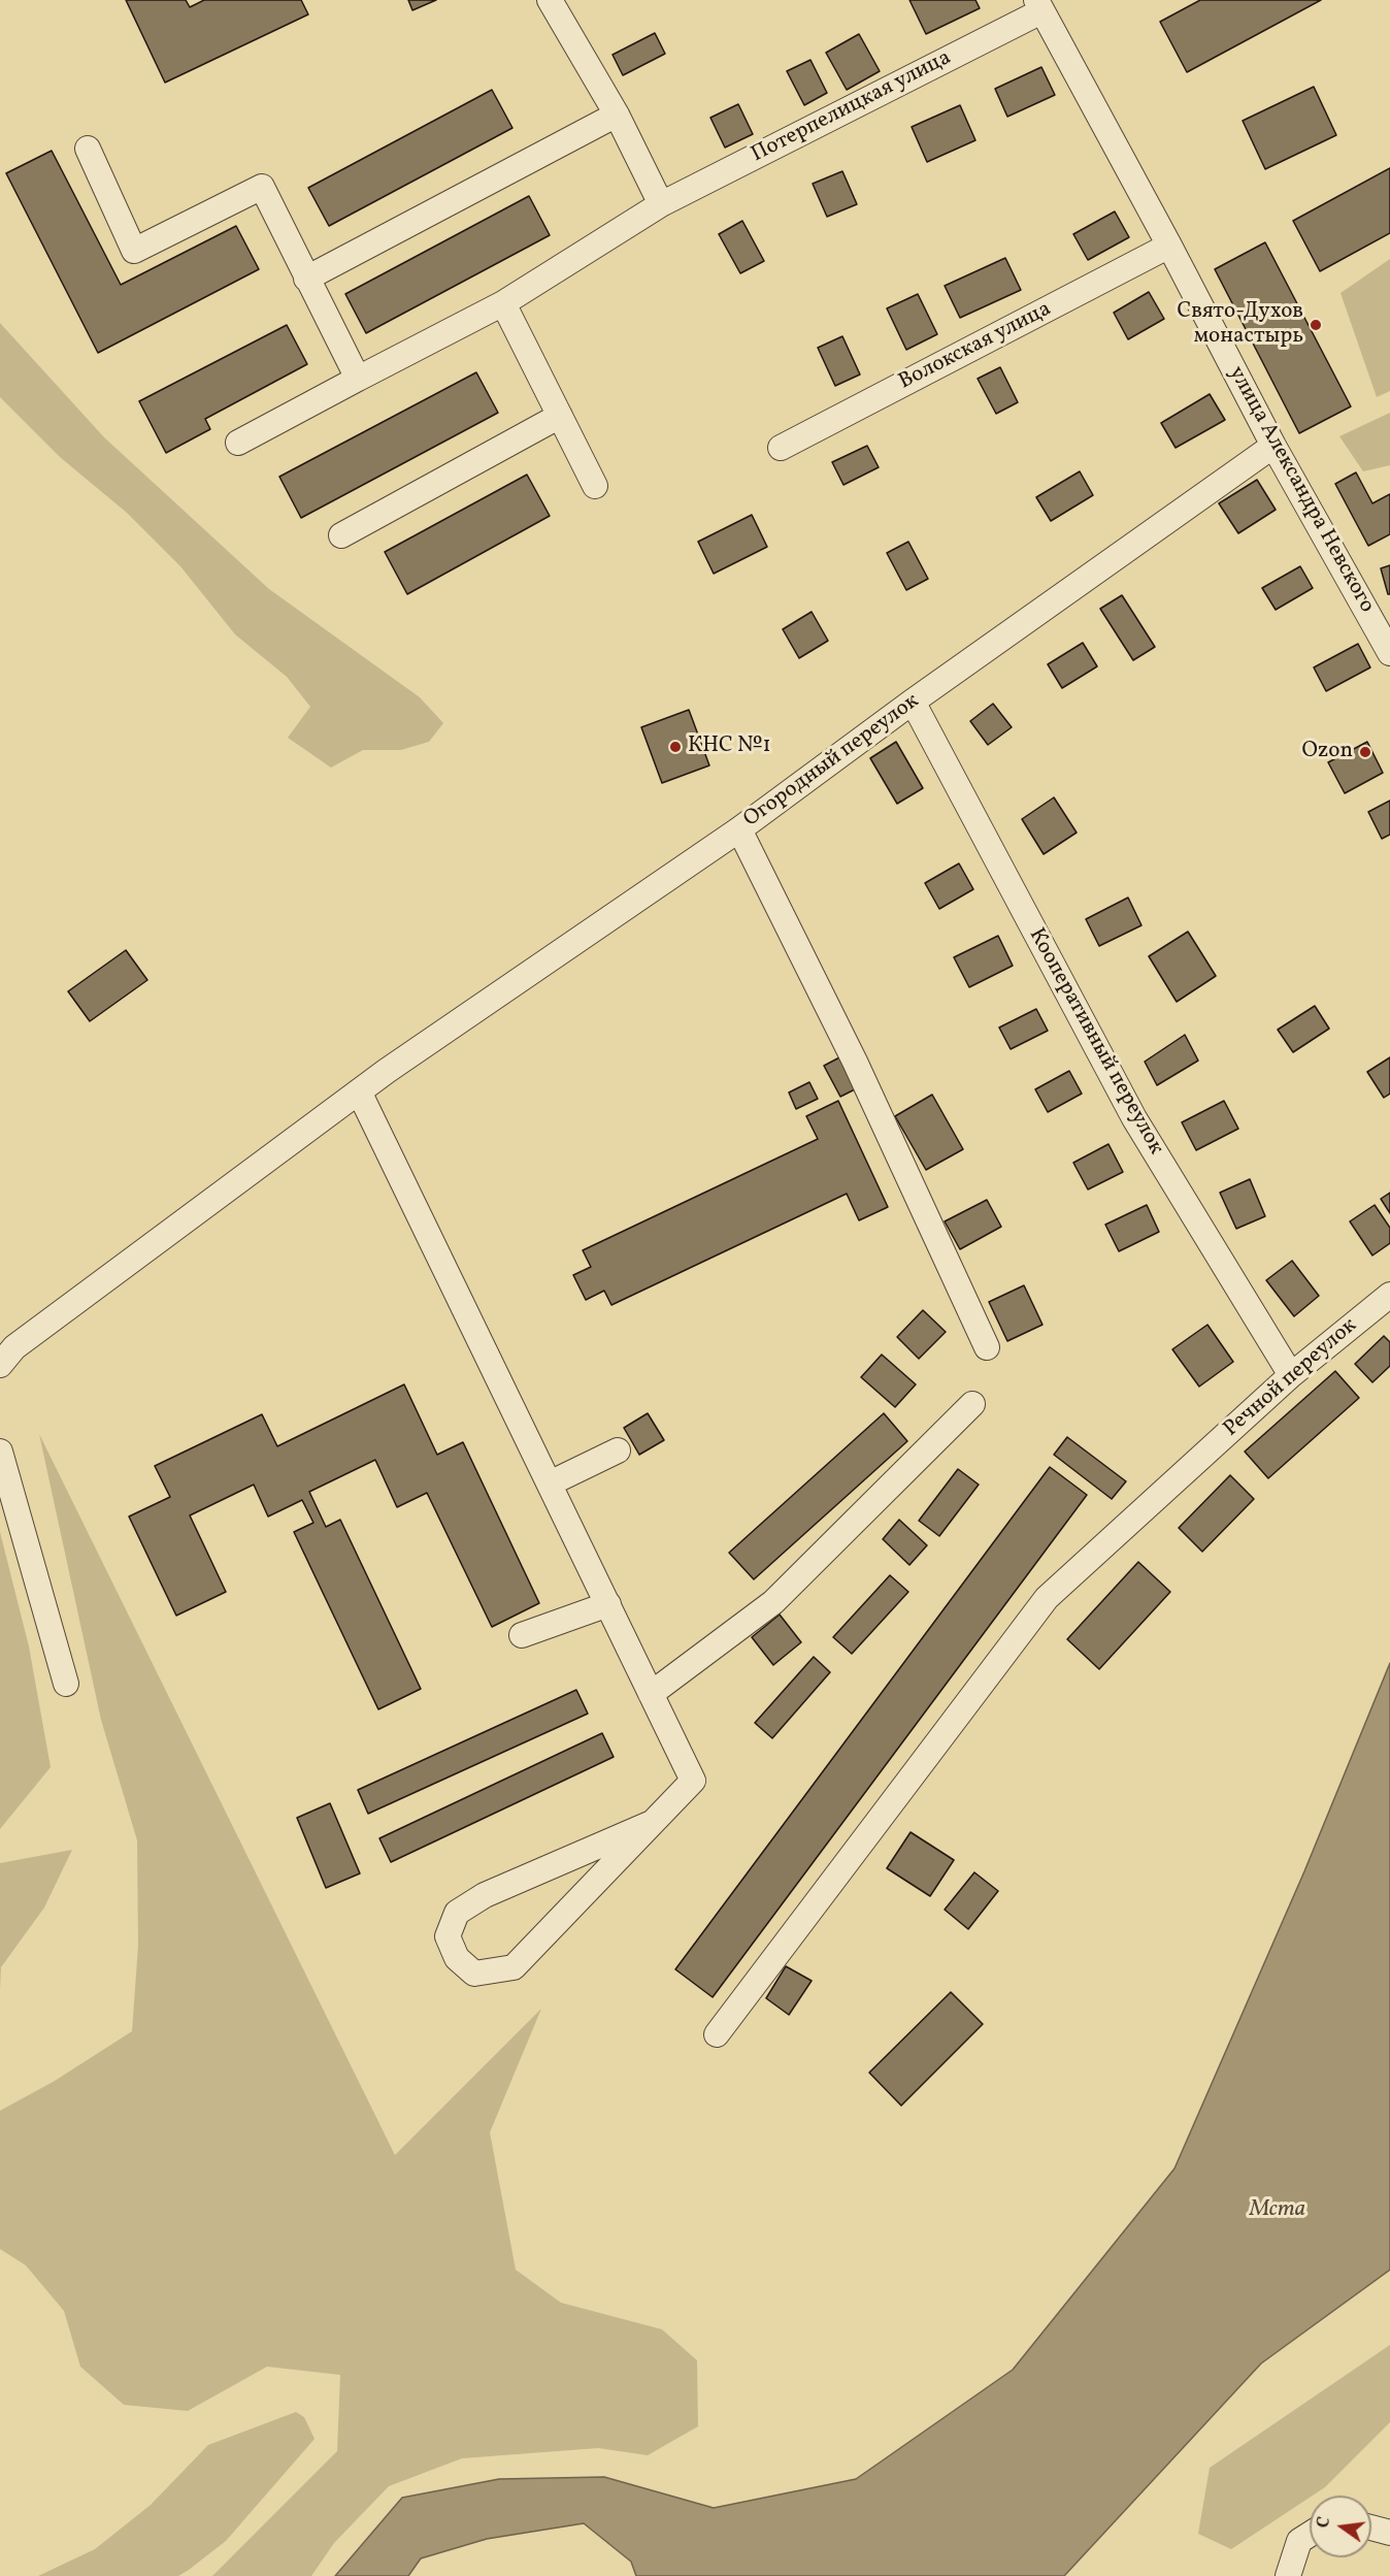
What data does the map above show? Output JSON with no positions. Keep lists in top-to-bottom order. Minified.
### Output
{"streets":{"street":["Потерпелицкая улица","Волокская улица","улица Александра Невского","Огородный переулок","Кооперативный переулок","Речной переулок"]},"crossings":[["Потерпелицкая улица","улица Александра Невского"],["Волокская улица","улица Александра Невского"],["улица Александра Невского","Огородный переулок"],["Огородный переулок","Кооперативный переулок"],["Кооперативный переулок","Речной переулок"]],"water":["Мста"],"places":["Свято-Духов монастырь","КНС №1","Ozon"],"north":"left"}
